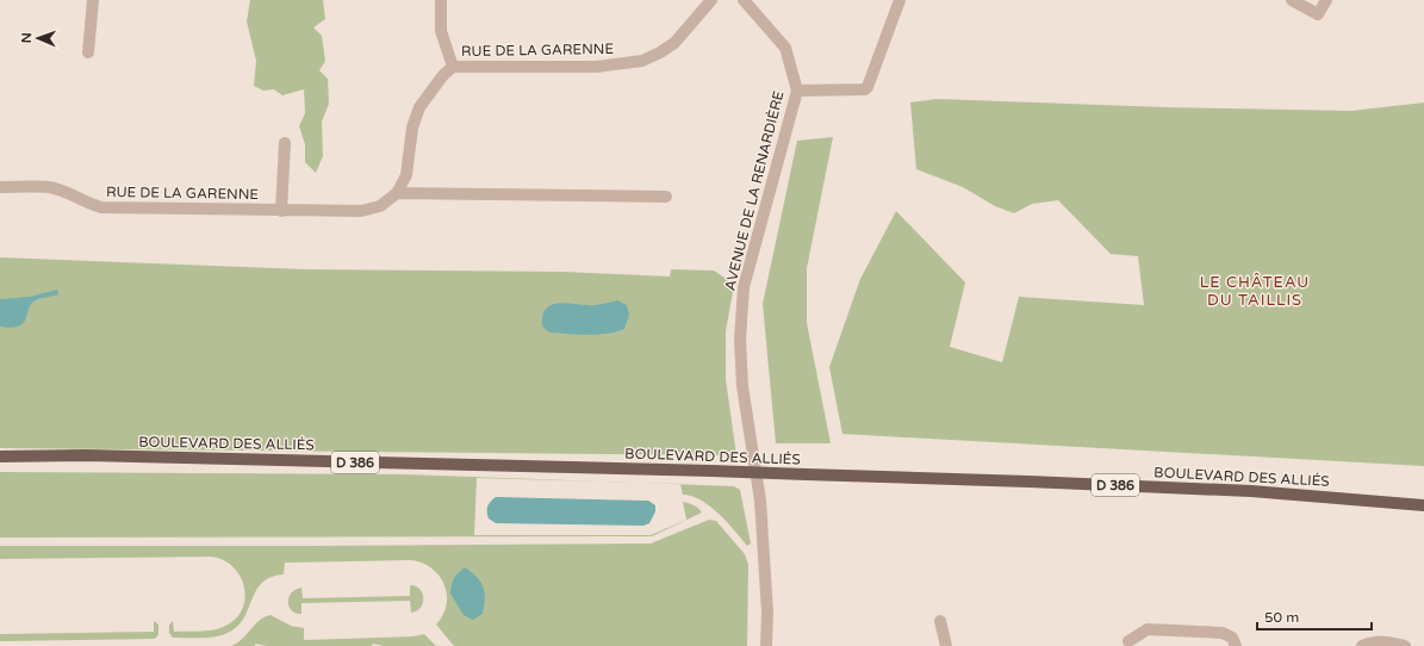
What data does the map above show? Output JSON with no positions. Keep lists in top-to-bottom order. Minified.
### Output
{"streets":{"main road":["BOULEVARD DES ALLIÉS","D 386"],"street":["RUE DE LA GARENNE","AVENUE DE LA RENARDIÈRE"]},"districts":["LE CHÂTEAU DU TAILLIS"],"scale_bar":"50 m","north":"left"}
